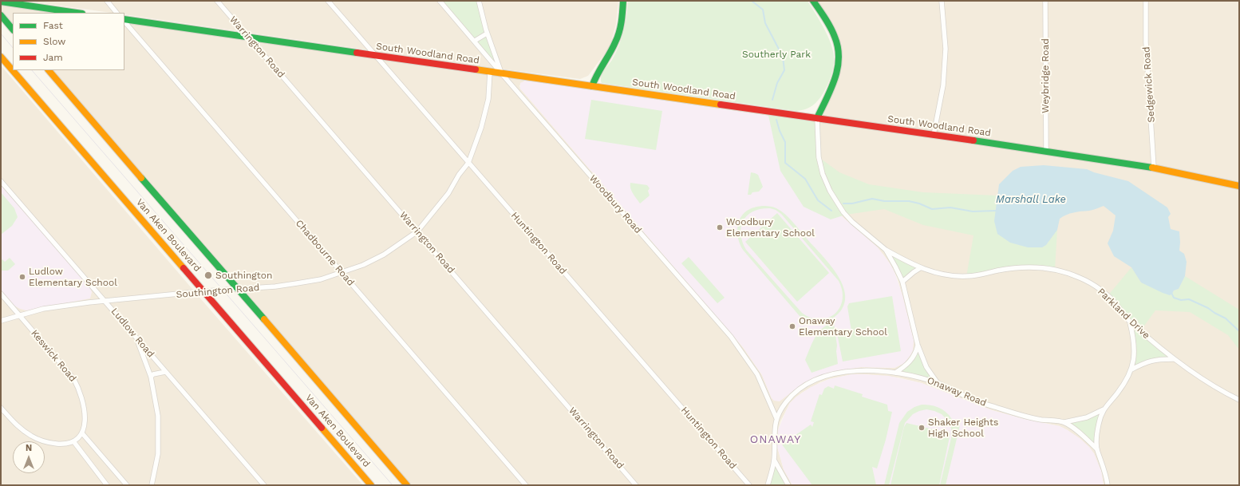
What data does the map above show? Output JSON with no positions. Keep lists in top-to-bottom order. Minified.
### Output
{"streets":{"street":["Warrington Road","South Woodland Road","Weybridge Road","Sedgewick Road","Woodbury Road","Van Aken Boulevard","Huntington Road","Chadbourne Road","Southington Road","Parkland Drive","Ludlow Road","Keswick Road","Onaway Road"]},"crossings":[["Warrington Road","South Woodland Road"],["Warrington Road","Southington Road"],["South Woodland Road","Weybridge Road"],["South Woodland Road","Sedgewick Road"],["South Woodland Road","Woodbury Road"],["South Woodland Road","Huntington Road"],["South Woodland Road","Southington Road"],["Woodbury Road","Onaway Road"],["Van Aken Boulevard","Southington Road"],["Huntington Road","Southington Road"],["Chadbourne Road","Southington Road"],["Southington Road","Ludlow Road"],["Southington Road","Keswick Road"]],"districts":["ONAWAY"],"water":["Marshall Lake"],"parks":["Southerly Park"],"places":["Woodbury Elementary School","Southington","Ludlow Elementary School","Onaway Elementary School","Shaker Heights High School"],"legend":["Fast","Slow","Jam"],"north":"top"}
